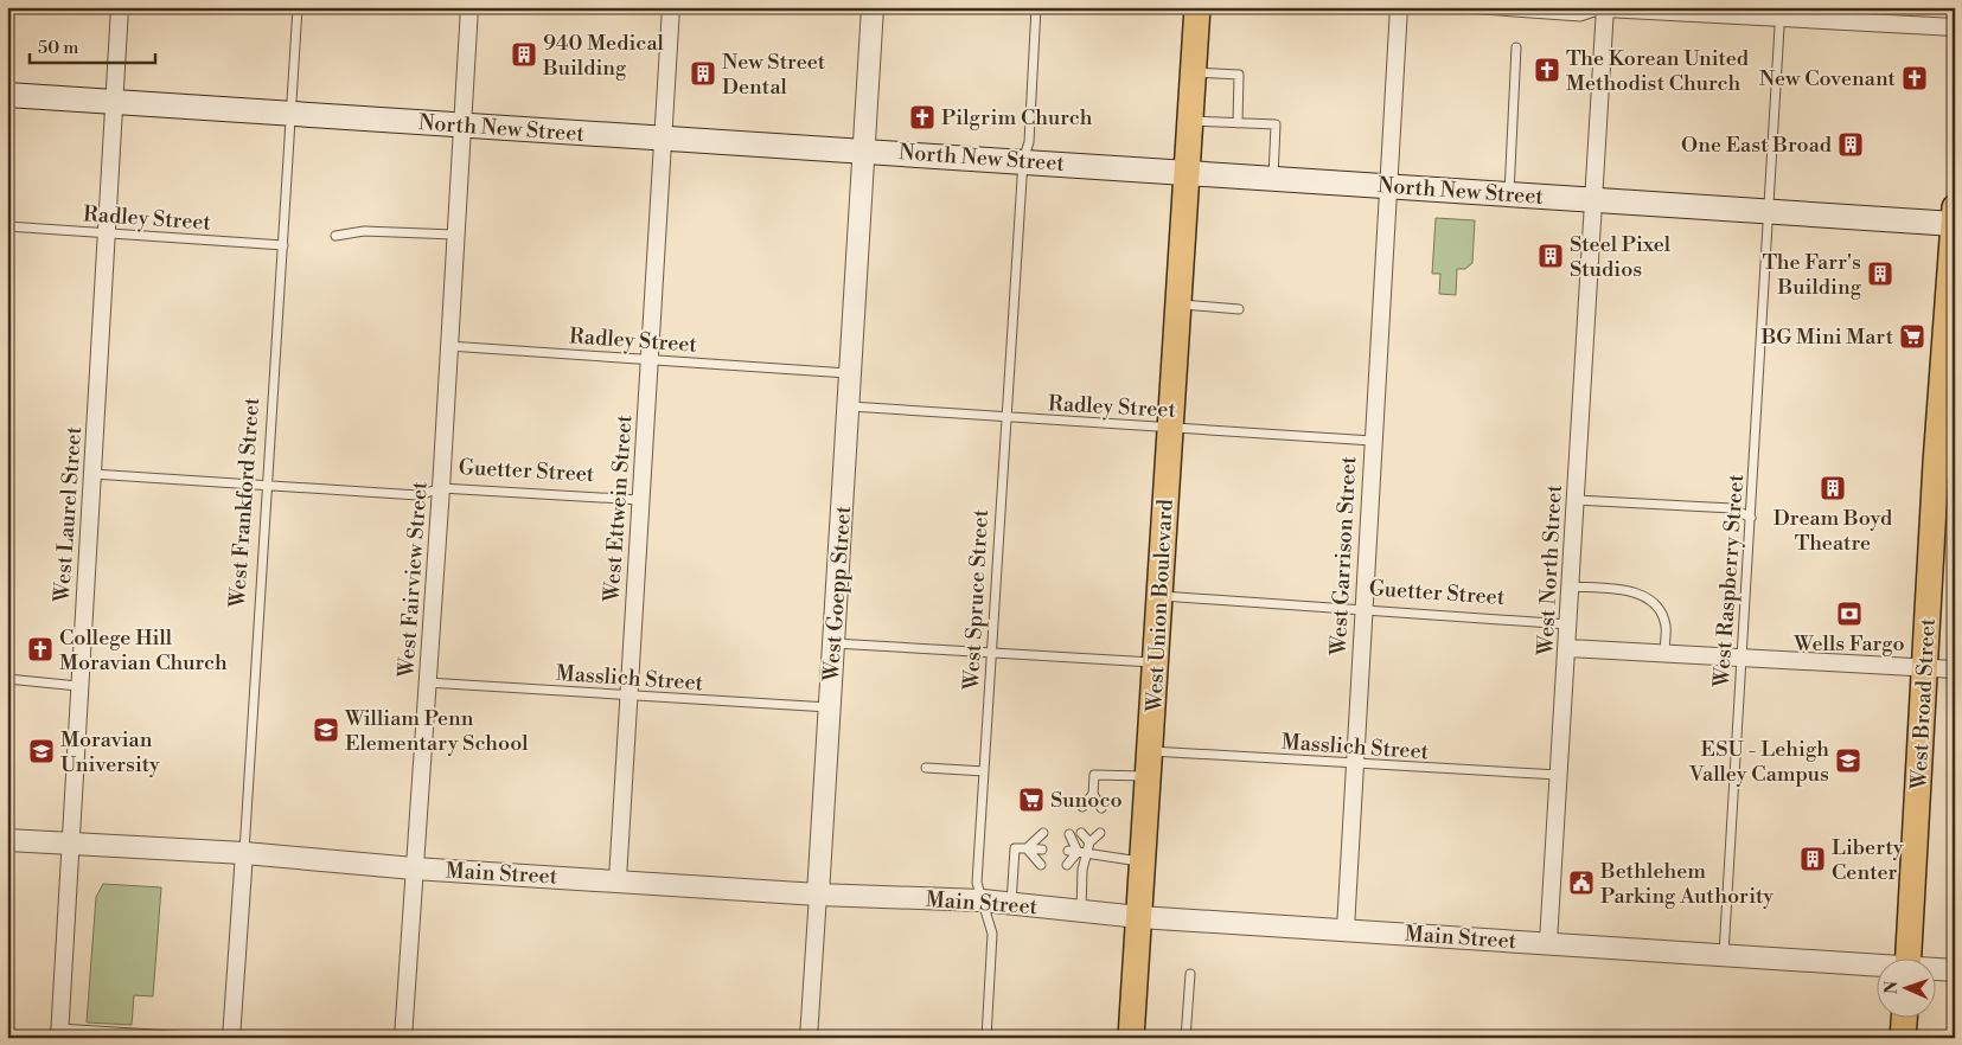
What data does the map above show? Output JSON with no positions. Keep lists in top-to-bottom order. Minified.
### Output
{"streets":{"main road":["North New Street","West Union Boulevard","West Broad Street"],"street":["West Frankford Street","West Ettwein Street","West Laurel Street","West Garrison Street","West North Street","West Fairview Street","West Goepp Street","Main Street"],"lane":["Radley Street","Guetter Street","West Raspberry Street","West Spruce Street","Masslich Street"]},"crossings":[["North New Street","West Frankford Street"],["North New Street","West Ettwein Street"],["North New Street","West Laurel Street"],["North New Street","West Garrison Street"],["North New Street","West North Street"],["North New Street","West Fairview Street"],["North New Street","West Raspberry Street"],["North New Street","West Goepp Street"],["North New Street","West Spruce Street"],["North New Street","West Union Boulevard"],["North New Street","West Broad Street"],["Radley Street","West Frankford Street"],["Radley Street","West Ettwein Street"],["Radley Street","West Laurel Street"],["Radley Street","West Garrison Street"],["Radley Street","West Fairview Street"],["Radley Street","West Goepp Street"],["Radley Street","West Spruce Street"],["Radley Street","West Union Boulevard"],["Guetter Street","West Frankford Street"],["Guetter Street","West Ettwein Street"],["Guetter Street","West Laurel Street"],["Guetter Street","West Garrison Street"],["Guetter Street","West North Street"],["Guetter Street","West Fairview Street"],["Guetter Street","West Union Boulevard"],["West Frankford Street","Main Street"],["West Ettwein Street","Masslich Street"],["West Ettwein Street","Main Street"],["West Laurel Street","Main Street"],["West Garrison Street","Masslich Street"],["West Garrison Street","Main Street"],["West North Street","Masslich Street"],["West North Street","Main Street"],["West Fairview Street","Masslich Street"],["West Fairview Street","Main Street"],["West Raspberry Street","Main Street"],["West Goepp Street","Masslich Street"],["West Goepp Street","Main Street"],["West Spruce Street","Main Street"],["West Union Boulevard","Masslich Street"],["West Union Boulevard","Main Street"]],"places":{"building":["940 Medical Building","New Street Dental","One East Broad","Steel Pixel Studios","The Farr's Building","Dream Boyd Theatre","Liberty Center"],"church":["The Korean United Methodist Church","New Covenant","Pilgrim Church","College Hill Moravian Church"],"supermarket":["BG Mini Mart","Sunoco"],"bank":["Wells Fargo"],"school or university":["William Penn Elementary School","Moravian University","ESU - Lehigh Valley Campus"],"public building":["Bethlehem Parking Authority"]},"scale_bar":"50 m","north":"left"}
